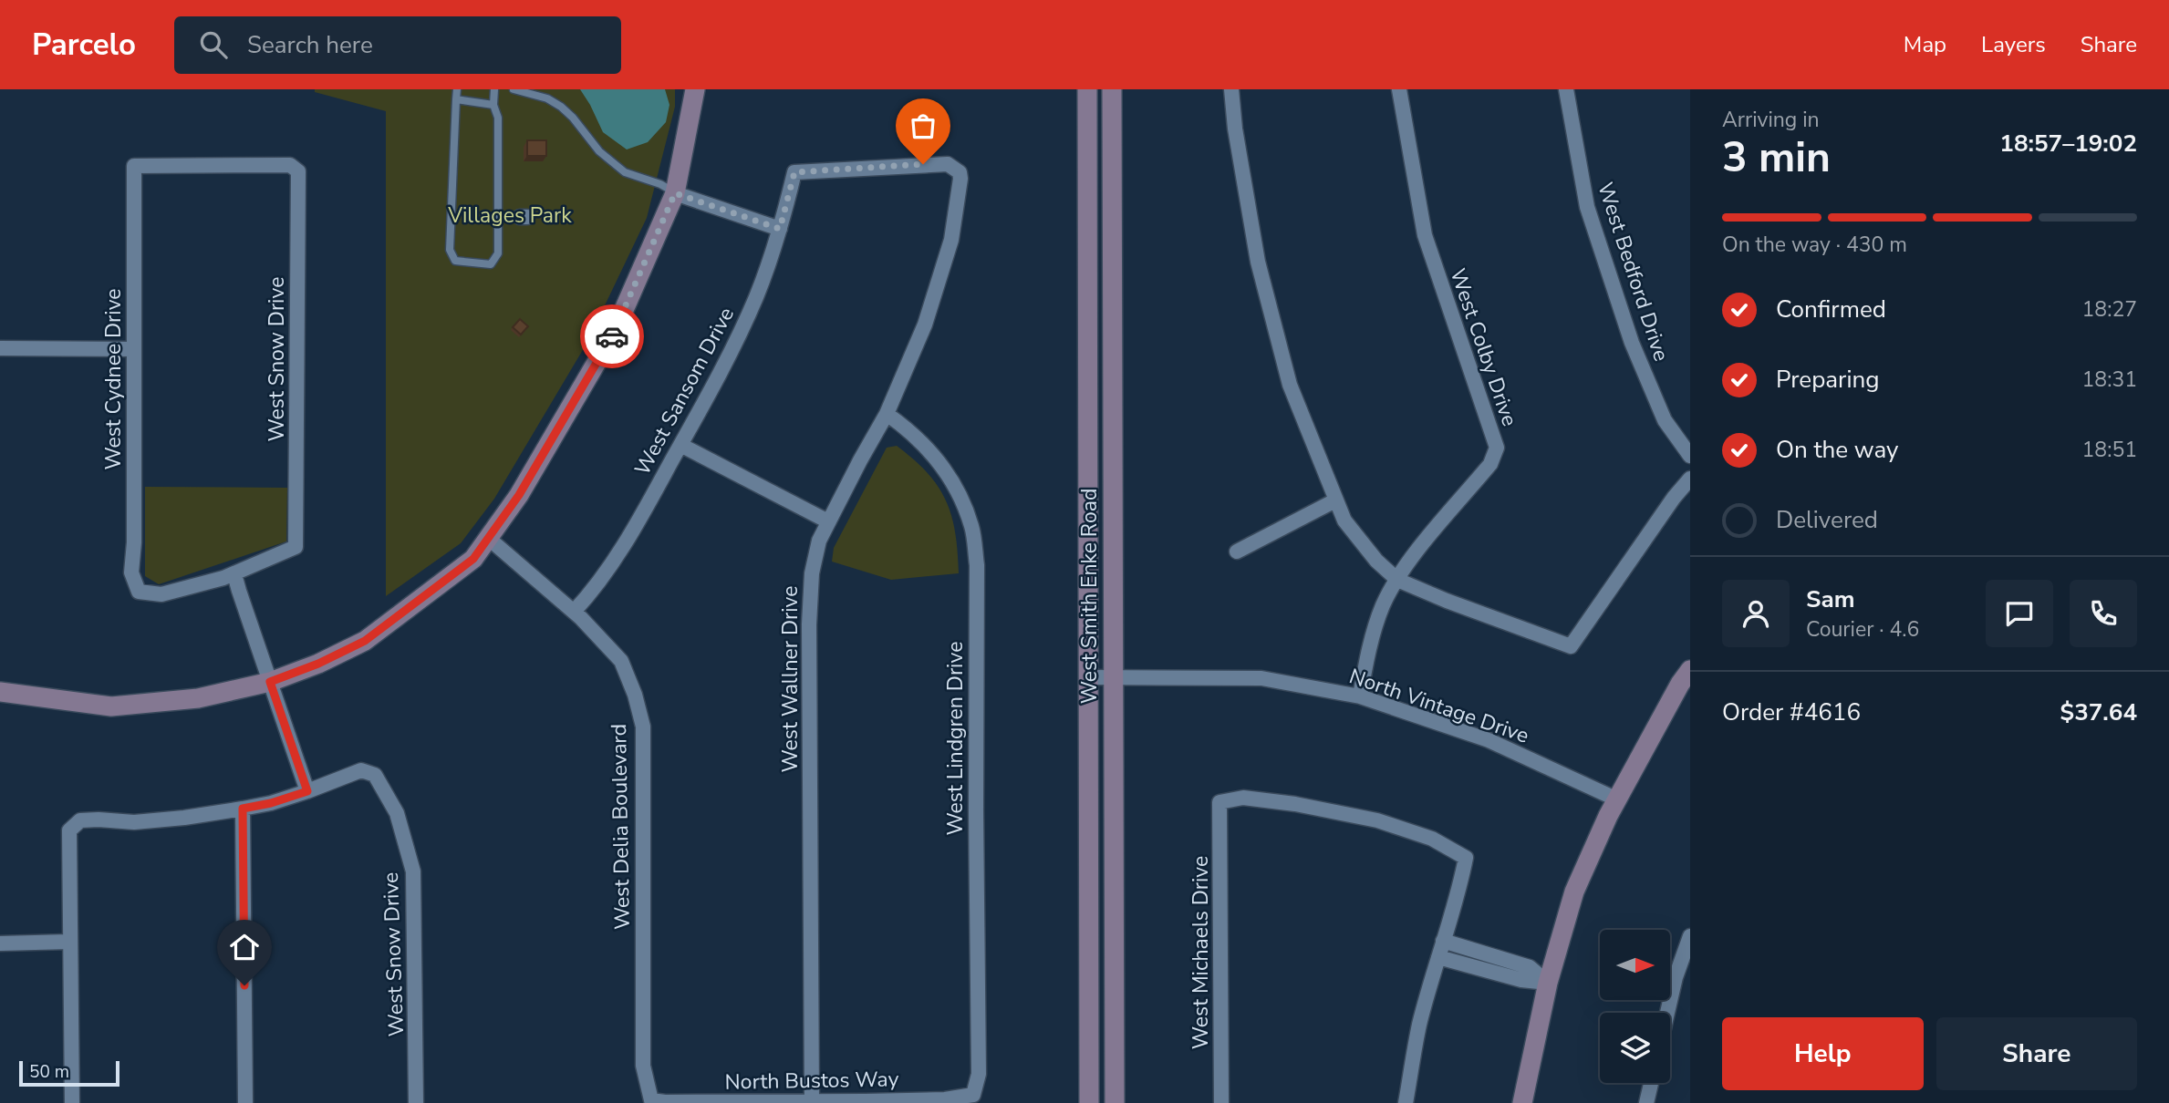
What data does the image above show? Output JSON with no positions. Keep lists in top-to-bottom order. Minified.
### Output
{"streets":{"street":["West Bedford Drive","West Colby Drive","West Snow Drive","West Cydnee Drive","West Sansom Drive","West Smith Enke Road","West Wallner Drive","North Vintage Drive","West Lindgren Drive","West Delia Boulevard","West Michaels Drive","North Bustos Way"]},"crossings":[["West Colby Drive","North Vintage Drive"],["West Snow Drive","West Cydnee Drive"],["West Sansom Drive","West Wallner Drive"],["West Sansom Drive","West Delia Boulevard"],["West Smith Enke Road","North Vintage Drive"],["West Wallner Drive","West Lindgren Drive"],["West Wallner Drive","North Bustos Way"],["West Lindgren Drive","North Bustos Way"],["West Delia Boulevard","North Bustos Way"]],"parks":["Villages Park"],"scale_bar":"50 m","north":"right","page":{"header":"Parcelo","search":"Search here","nav":["Map","Layers","Share"],"heading":["3 min","Arriving in","18:57–19:02"],"panel":["Sam","Courier · 4.6","Order #4616","$37.64"],"bar":"On the way · 430 m","list":[["Confirmed","18:27"],["Preparing","18:31"],["On the way","18:51"],"Delivered"],"buttons":["Help","Share"],"scale":"50 m"}}
